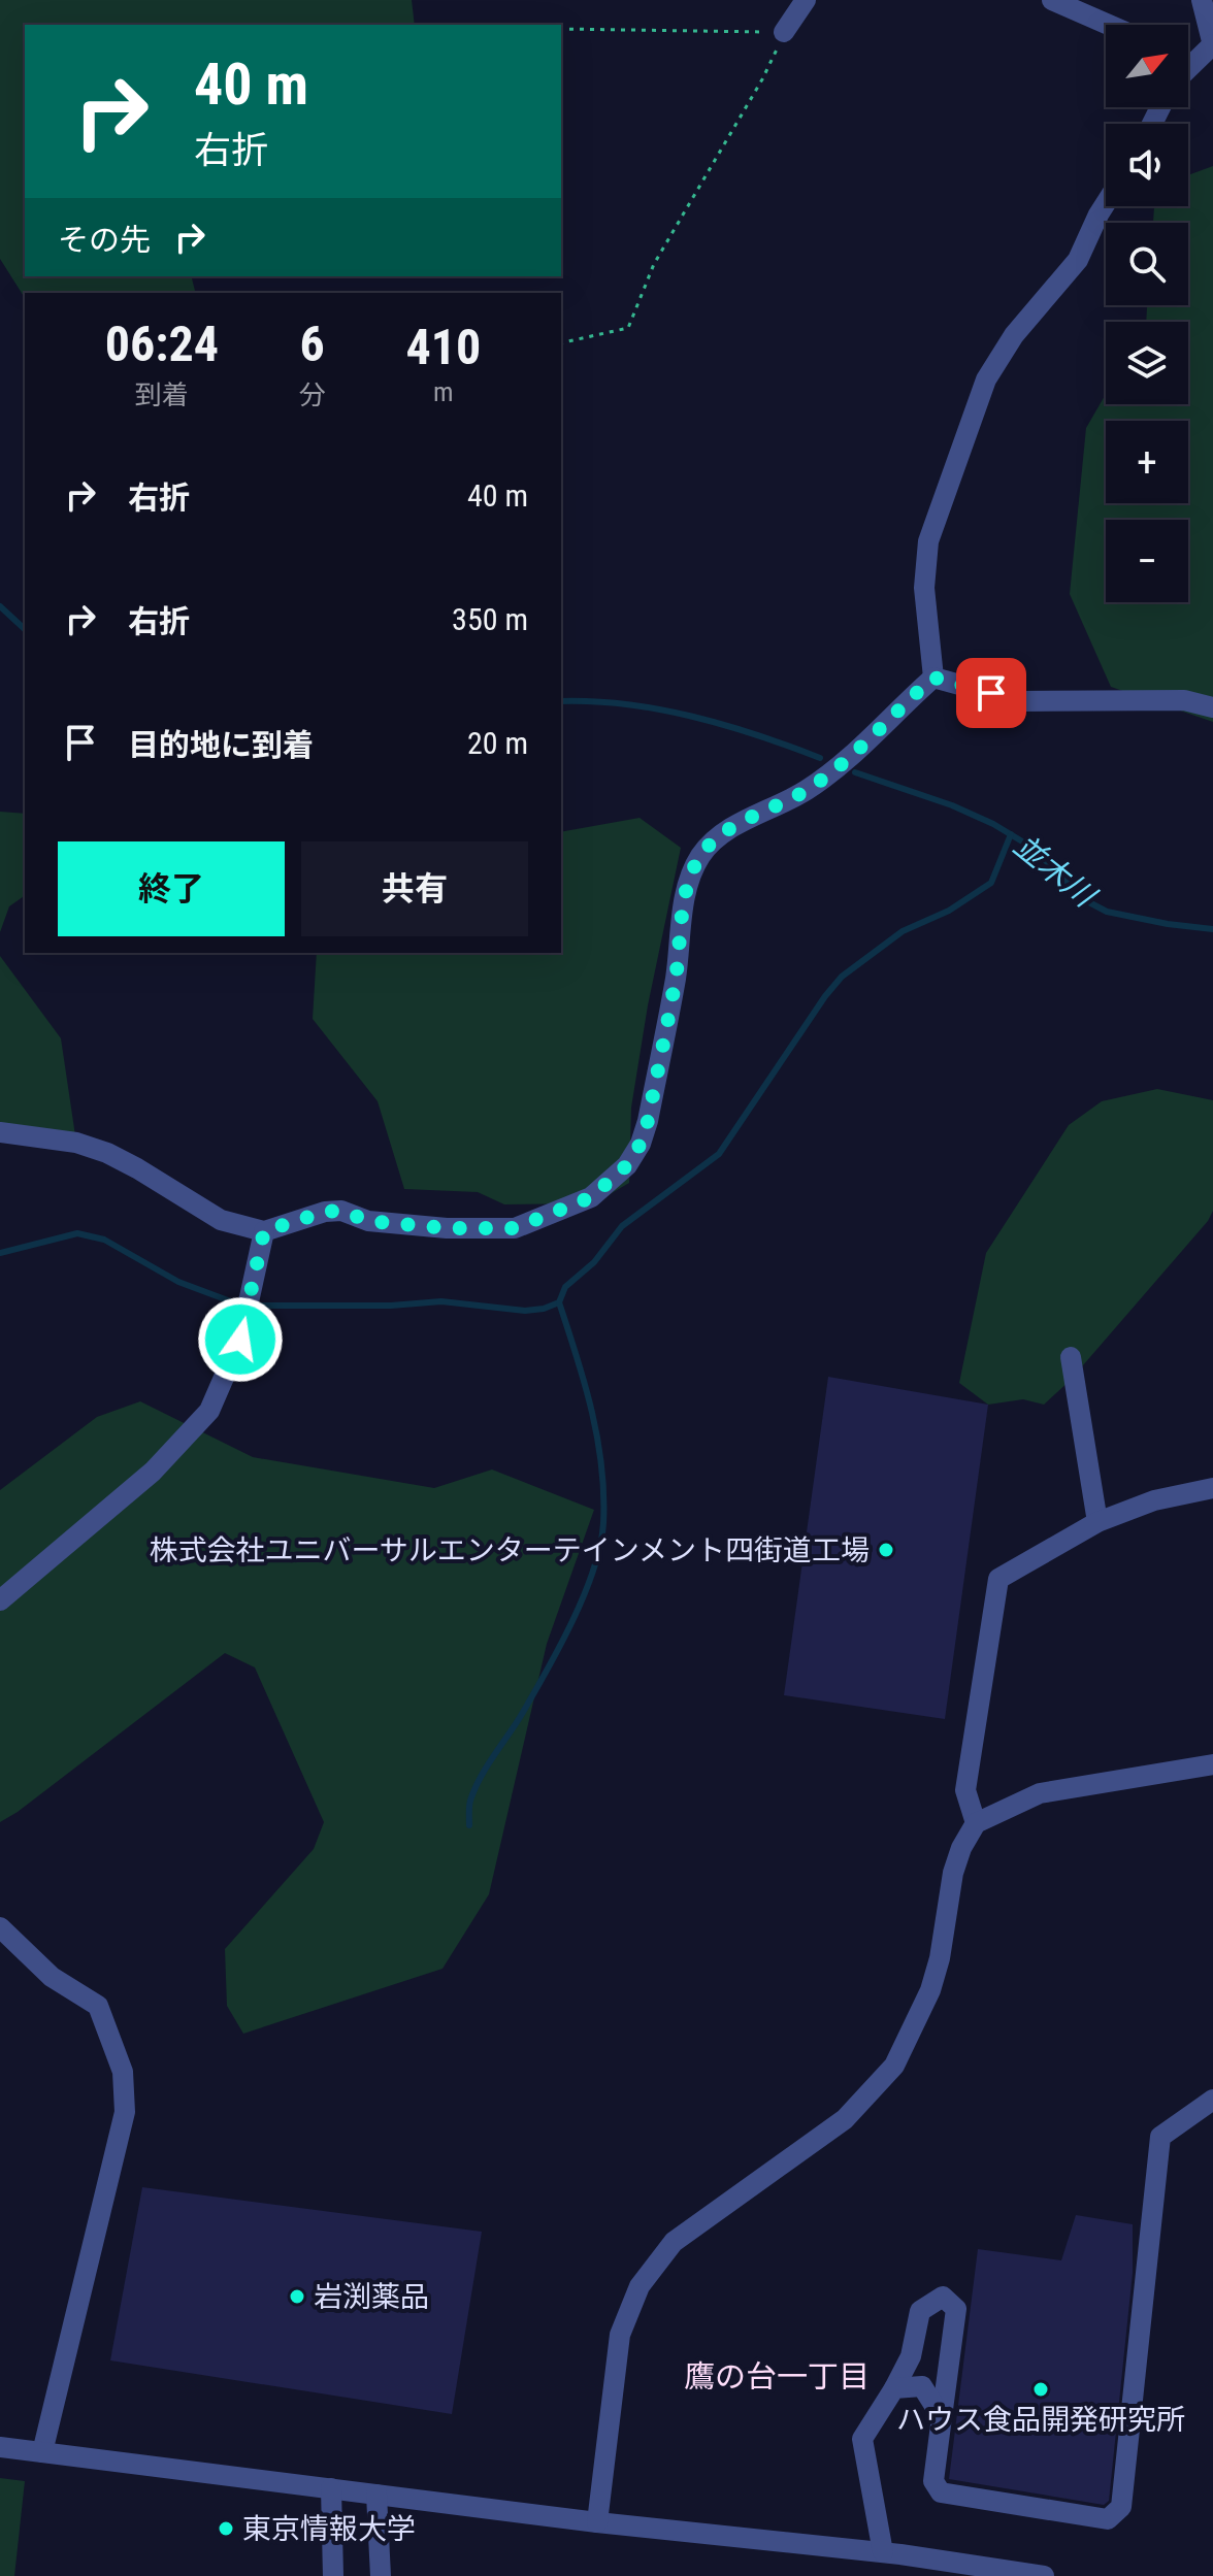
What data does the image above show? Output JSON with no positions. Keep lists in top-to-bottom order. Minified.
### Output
{"districts":["鷹の台一丁目"],"water":["並木川"],"places":["株式会社ユニバーサルエンターテインメント四街道工場","岩渕薬品","ハウス食品開発研究所","東京情報大学"],"north":"top right","page":{"map_buttons":["+","−"],"turn":["40 m","右折"],"then":"その先","eta":["06:24","到着","6","分","410","m"],"list":[{"name":"右折","value":"40 m"},{"name":"右折","value":"350 m"},{"name":"目的地に到着","value":"20 m"}],"buttons":["終了","共有"]}}
